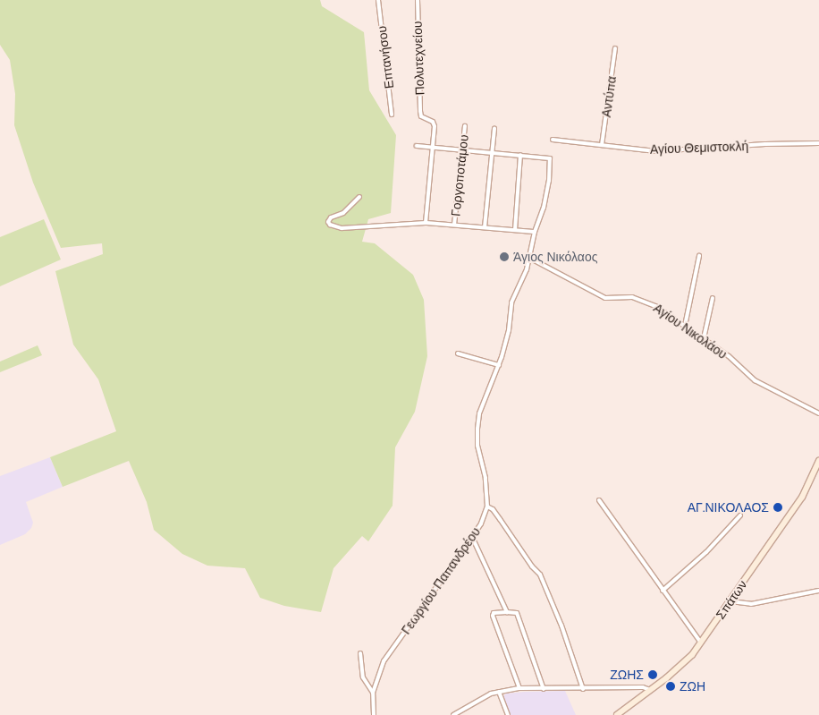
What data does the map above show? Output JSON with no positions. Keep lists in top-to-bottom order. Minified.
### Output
{"streets":{"main road":["Σπάτων"],"street":["Επτανήσου","Πολυτεχνείου","Αντύπα","Αγίου Θεμιστοκλή","Γοργοποτάμου","Αγίου Νικολάου","Γεωργίου Παπανδρέου"]},"crossings":[["Αντύπα","Αγίου Θεμιστοκλή"],["Αγίου Νικολάου","Γεωργίου Παπανδρέου"]],"places":["Άγιος Νικόλαος","ΑΓ.ΝΙΚΟΛΑΟΣ","ΖΩΗΣ","ΖΩΗ"]}
